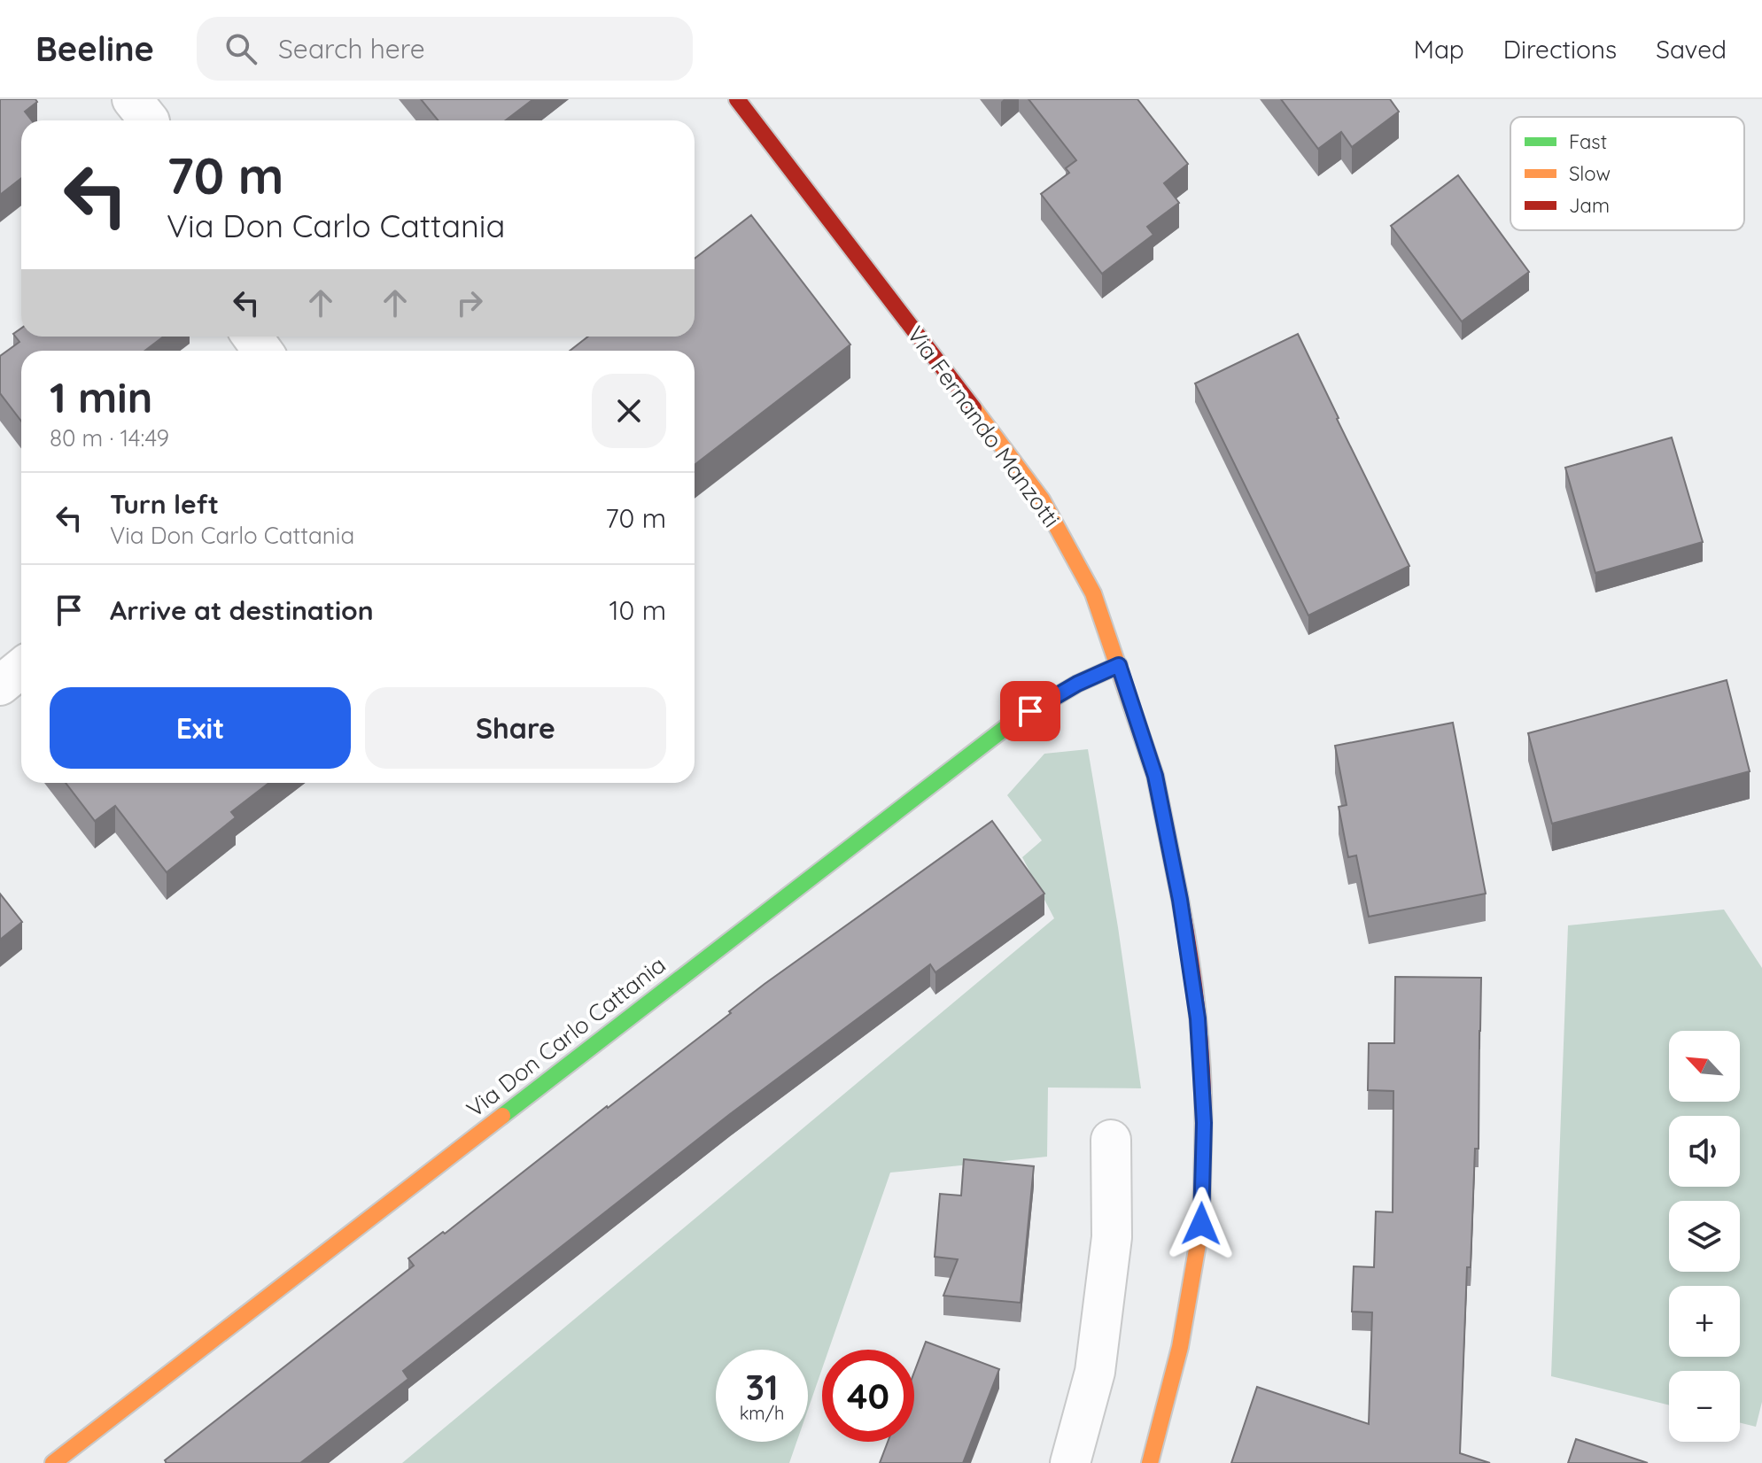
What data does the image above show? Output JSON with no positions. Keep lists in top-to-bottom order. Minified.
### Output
{"streets":{"street":["Via Fernando Manzotti","Via Don Carlo Cattania"]},"crossings":[["Via Fernando Manzotti","Via Don Carlo Cattania"]],"legend":["Fast","Slow","Jam"],"north":"top left","page":{"header":"Beeline","search":"Search here","nav":["Map","Directions","Saved"],"turn":["70 m","Via Don Carlo Cattania"],"heading":["1 min","80 m · 14:49"],"list":[{"name":"Turn left","note":"Via Don Carlo Cattania","value":"70 m"},{"name":"Arrive at destination","value":"10 m"}],"buttons":["Exit","Share"],"map_buttons":["+","−"],"speed":"31 km/h","limit":"40"}}
